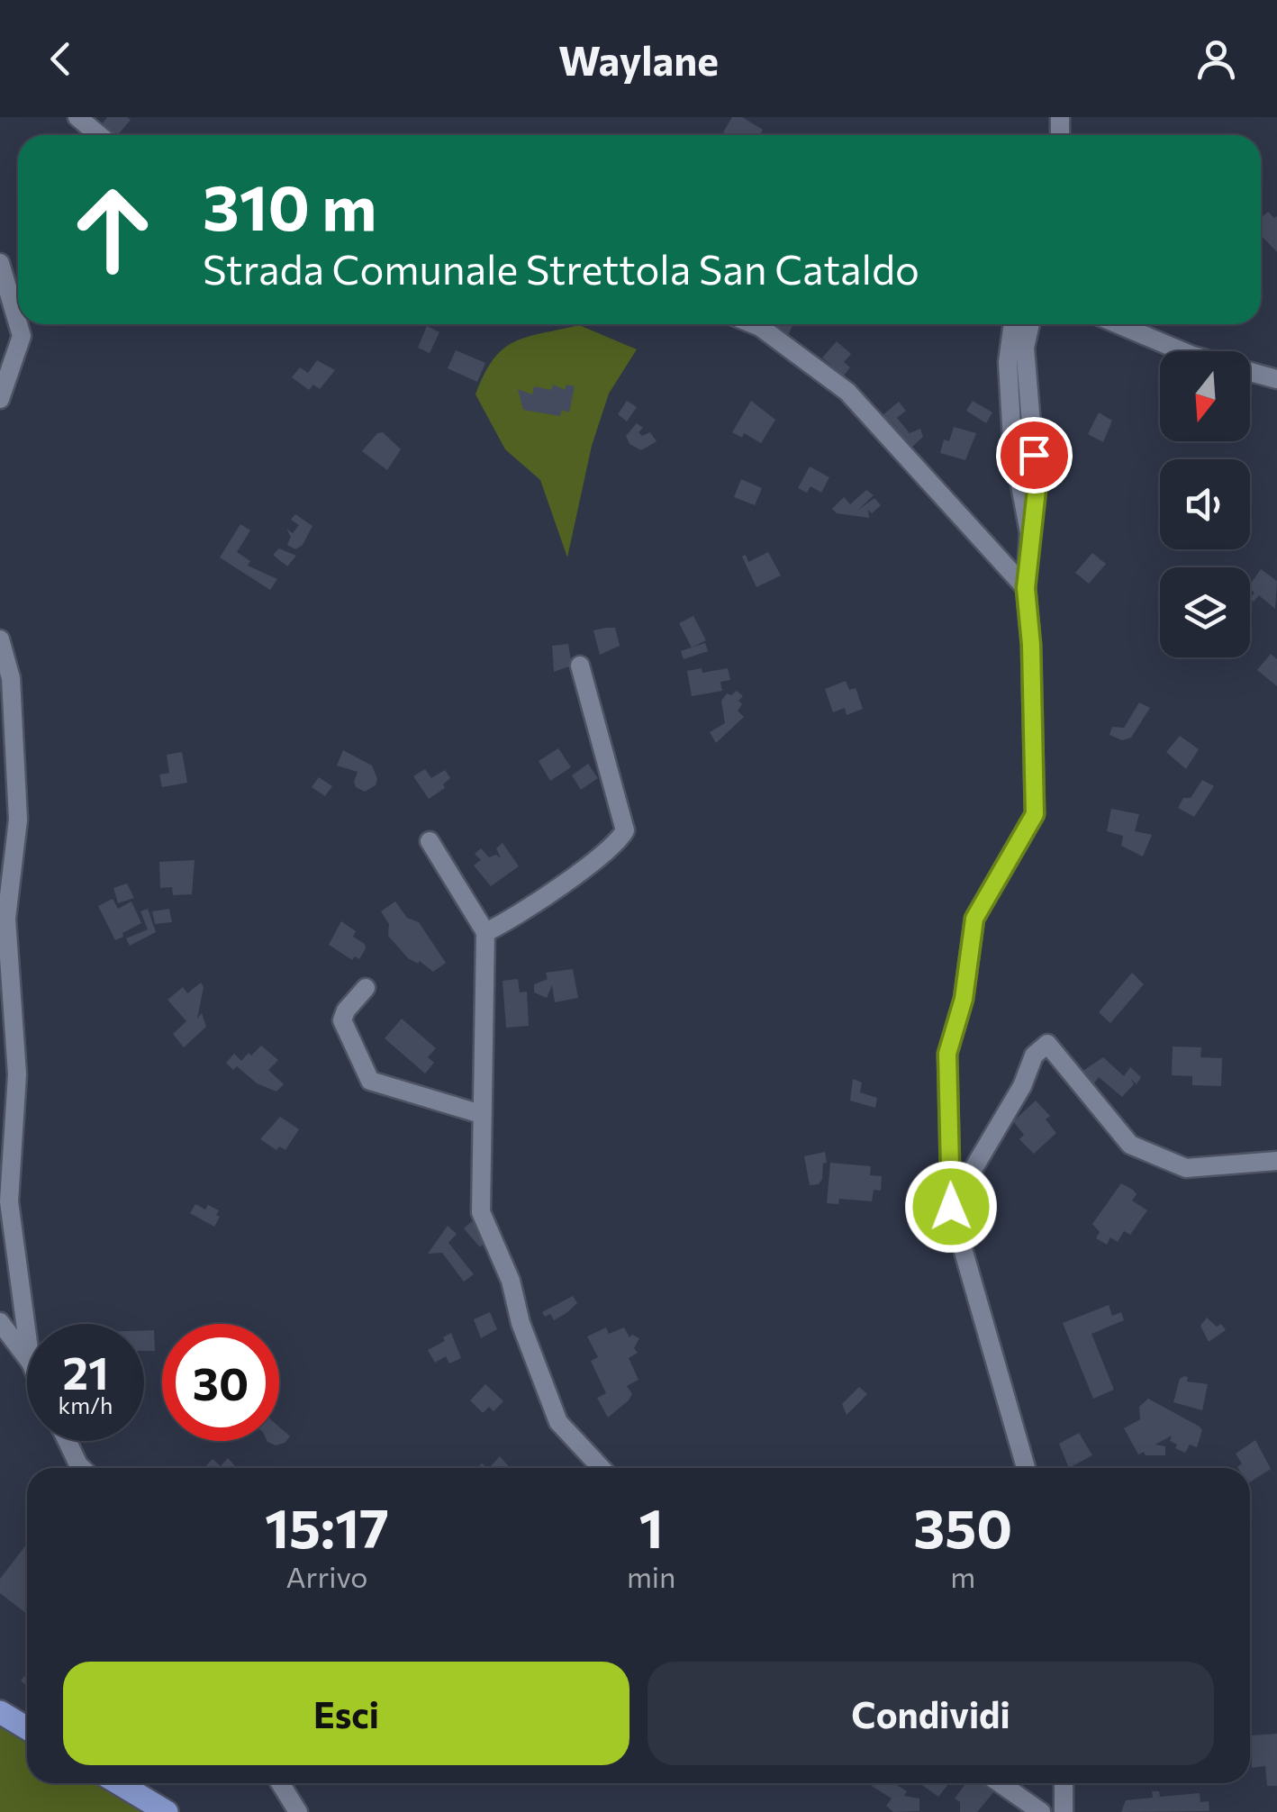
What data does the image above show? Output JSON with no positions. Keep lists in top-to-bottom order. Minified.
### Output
{"north":"bottom","page":{"header":"Waylane","turn":["310 m","Strada Comunale Strettola San Cataldo"],"speed":"21 km/h","limit":"30","eta":["15:17","Arrivo","1","min","350","m"],"buttons":["Esci","Condividi"]}}
